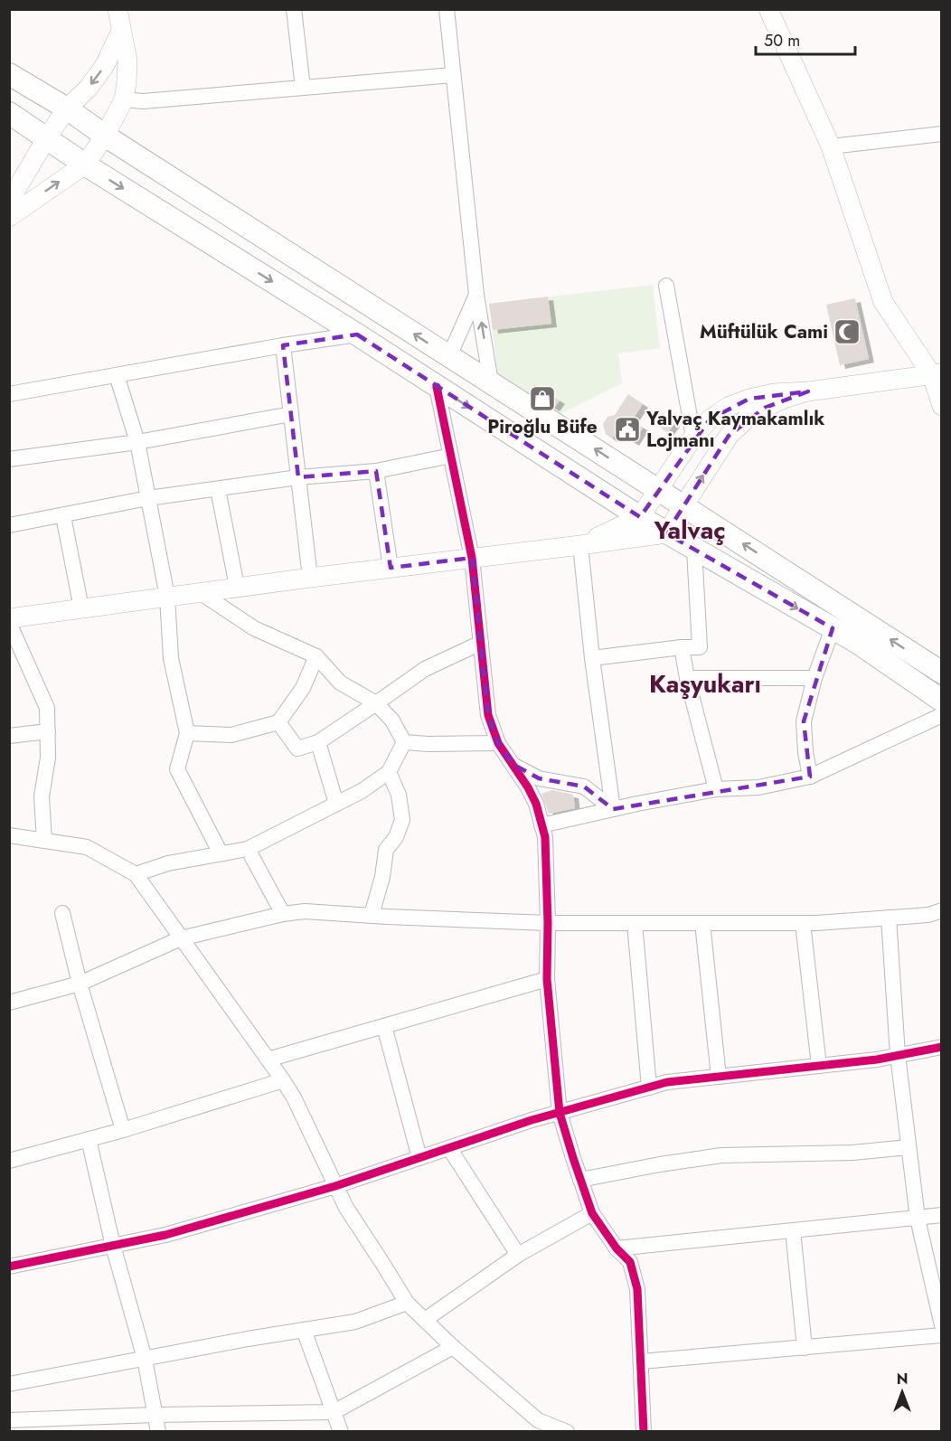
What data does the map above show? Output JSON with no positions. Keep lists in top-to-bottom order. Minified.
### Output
{"districts":["Yalvaç","Kaşyukarı"],"places":{"mosque":["Müftülük Cami"],"shop":["Piroğlu Büfe"],"public building":["Yalvaç Kaymakamlık Lojmanı"]},"scale_bar":"50 m","north":"top"}
